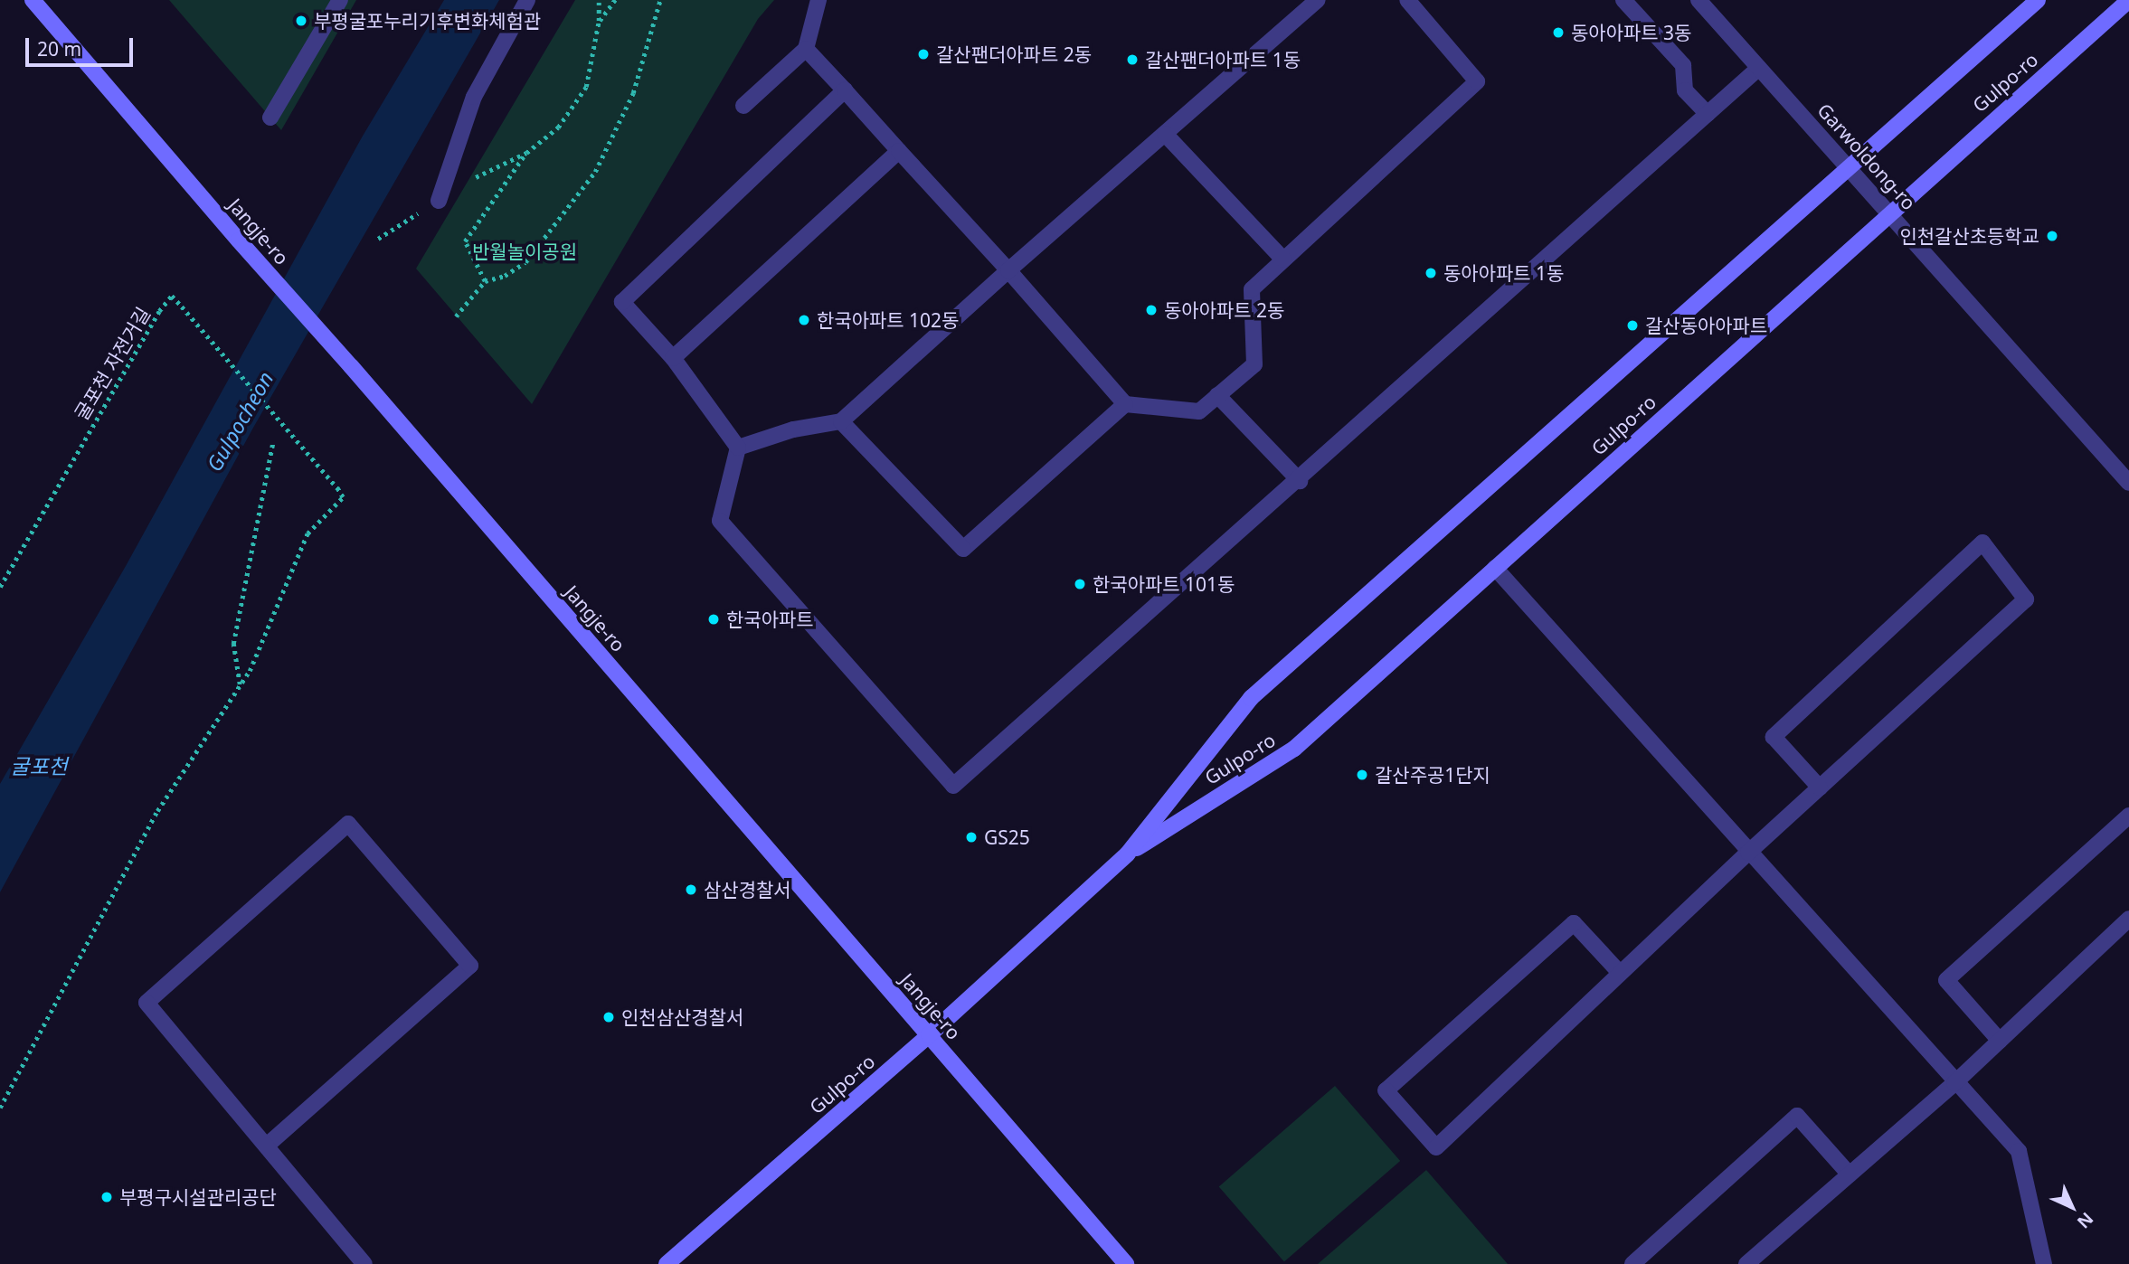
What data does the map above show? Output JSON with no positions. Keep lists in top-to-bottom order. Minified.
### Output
{"streets":{"main road":["Gulpo-ro","Jangje-ro"],"street":["Garwoldong-ro"],"path":["굴포천 자전거길"]},"crossings":[["Gulpo-ro","Garwoldong-ro"],["Gulpo-ro","Jangje-ro"]],"water":["Gulpocheon","굴포천"],"parks":["반월놀이공원"],"places":["부평굴포누리기후변화체험관","동아아파트 3동","갈산팬더아파트 2동","갈산팬더아파트 1동","인천갈산초등학교","동아아파트 1동","동아아파트 2동","한국아파트 102동","갈산동아아파트","한국아파트 101동","한국아파트","갈산주공1단지","GS25","삼산경찰서","인천삼산경찰서","부평구시설관리공단"],"scale_bar":"20 m","north":"bottom right"}
